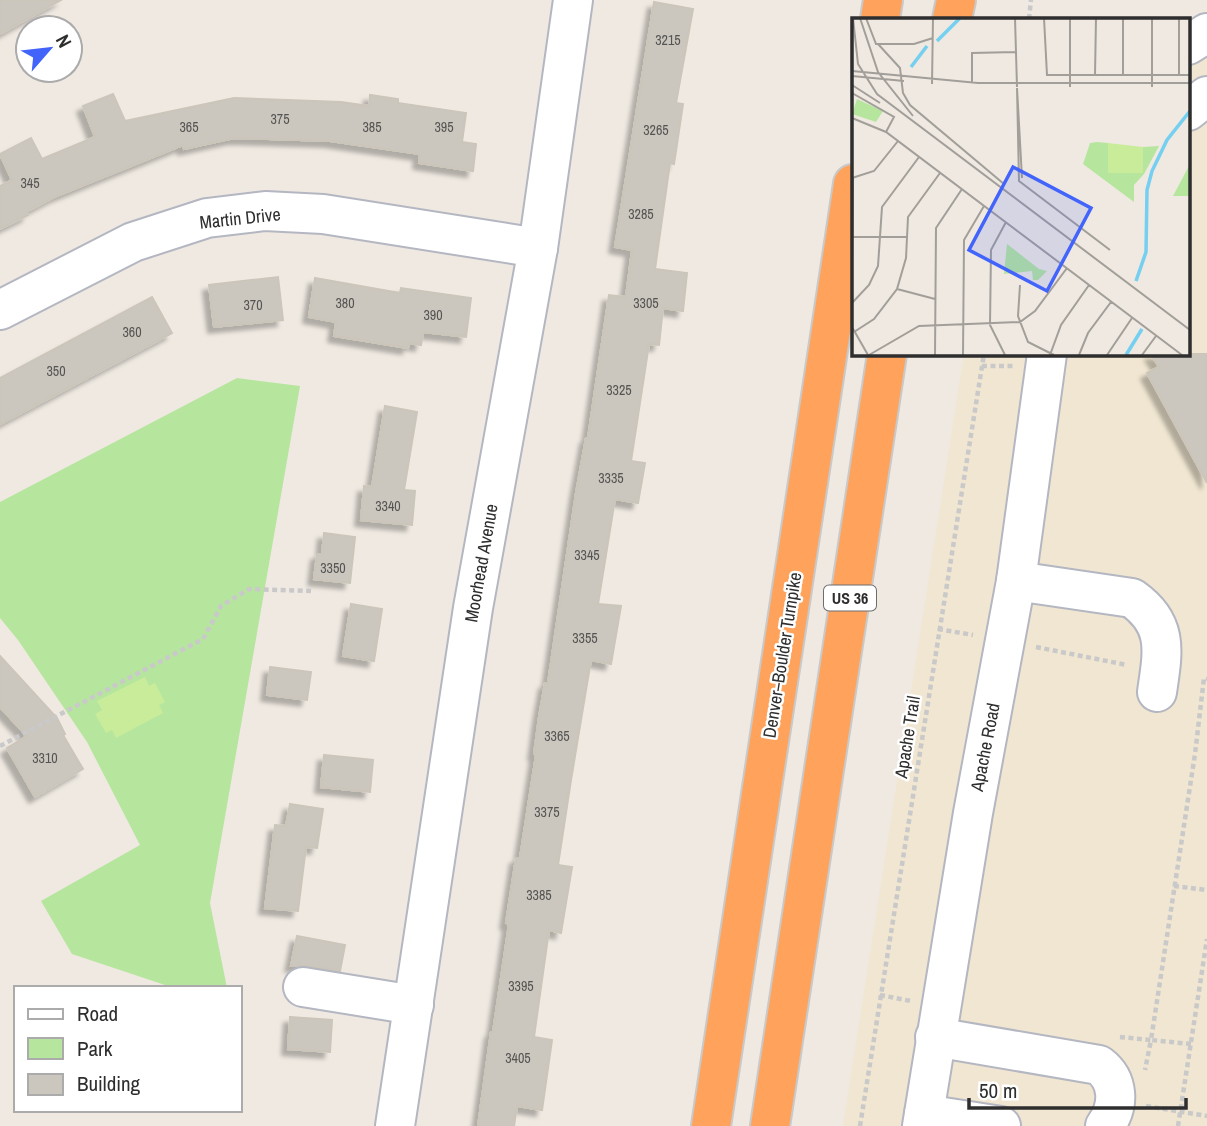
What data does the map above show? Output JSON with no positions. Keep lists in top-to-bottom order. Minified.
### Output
{"streets":{"highway":["US 36","Denver–Boulder Turnpike"],"street":["Martin Drive","Moorhead Avenue","Apache Road"],"path":["Apache Trail"]},"crossings":[["Martin Drive","Moorhead Avenue"]],"house_numbers":["3215","375","365","385","395","3265","345","3285","380","3305","370","390","360","350","3325","3335","3340","3345","3350","3355","3365","3310","3375","3385","3395","3405"],"legend":["Road","Park","Building"],"scale_bar":"50 m","north":"top right"}
